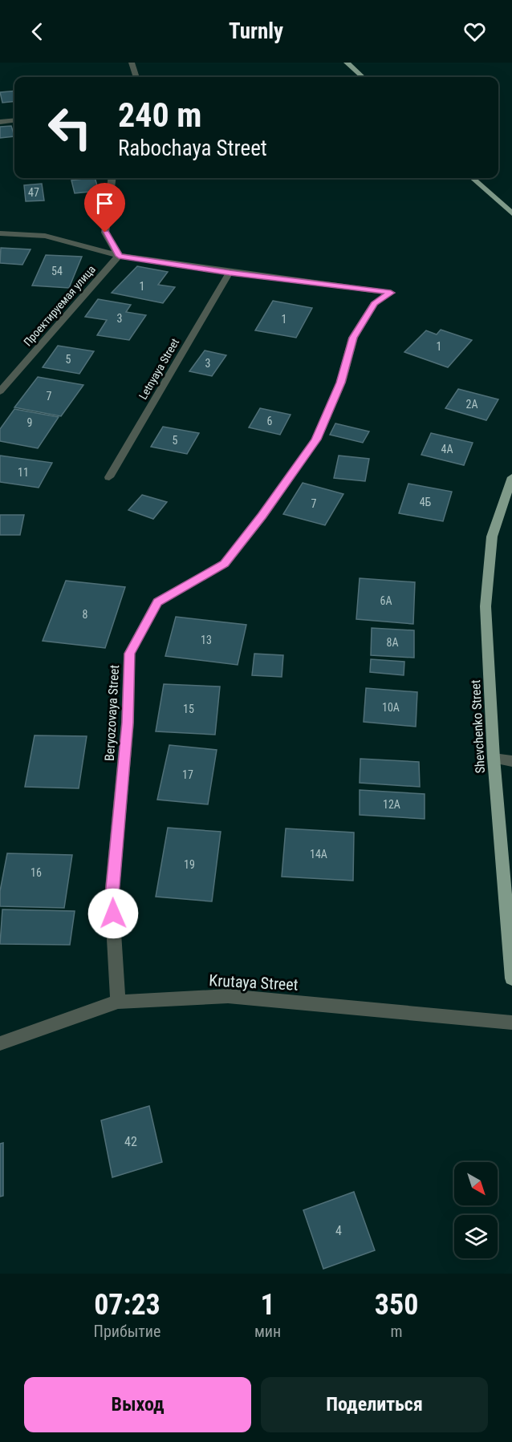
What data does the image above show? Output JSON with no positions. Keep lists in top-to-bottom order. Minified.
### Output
{"streets":{"main road":["Shevchenko Street"],"street":["Проектируемая улица","Letnyaya Street","Beryozovaya Street","Krutaya Street"]},"crossings":[["Letnyaya Street","Beryozovaya Street"],["Beryozovaya Street","Krutaya Street"]],"house_numbers":["47","54","1","3","1","1","5","3","7","2А","6","9","5","4А","11","4Б","7","6А","8","13","8А","10А","15","17","12А","14А","19","16","42","4"],"north":"bottom right","page":{"header":"Turnly","turn":["240 m","Rabochaya Street"],"eta":["07:23","Прибытие","1","мин","350","m"],"buttons":["Выход","Поделиться"]}}
